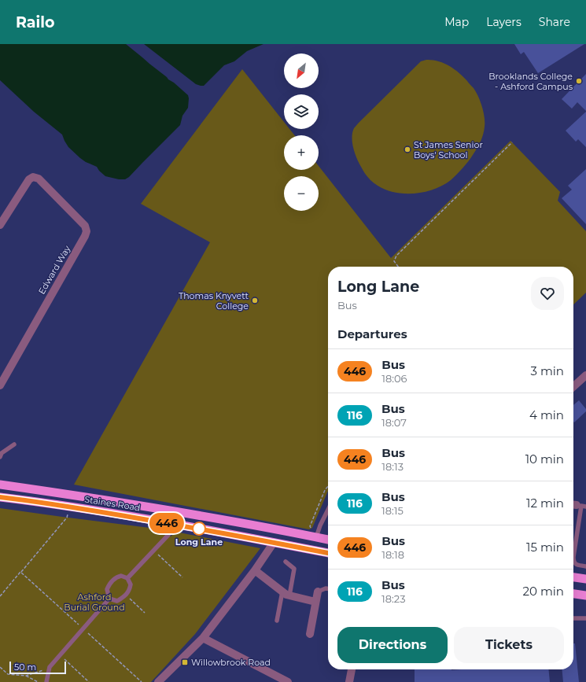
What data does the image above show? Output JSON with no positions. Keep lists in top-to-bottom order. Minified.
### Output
{"streets":{"highway":["Staines Road"],"street":["Edward Way"]},"parks":["Ashford Burial Ground"],"places":{"other":["Brooklands College - Ashford Campus","St James Senior Boys' School","Thomas Knyvett College","Long Lane"],"transit":["Willowbrook Road"]},"lines":["bus line 446"],"scale_bar":"50 m","north":"bottom left","page":{"header":"Railo","nav":["Map","Layers","Share"],"on_map":"446","map_buttons":["+","−"],"heading":[["Long Lane","Bus"],"Departures"],"list":[{"mark":"446","name":"Bus","note":"18:06","value":"3 min"},{"mark":"116","name":"Bus","note":"18:07","value":"4 min"},{"mark":"446","name":"Bus","note":"18:13","value":"10 min"},{"mark":"116","name":"Bus","note":"18:15","value":"12 min"},{"mark":"446","name":"Bus","note":"18:18","value":"15 min"},{"mark":"116","name":"Bus","note":"18:23","value":"20 min"}],"buttons":["Directions","Tickets"],"scale":"50 m"}}
